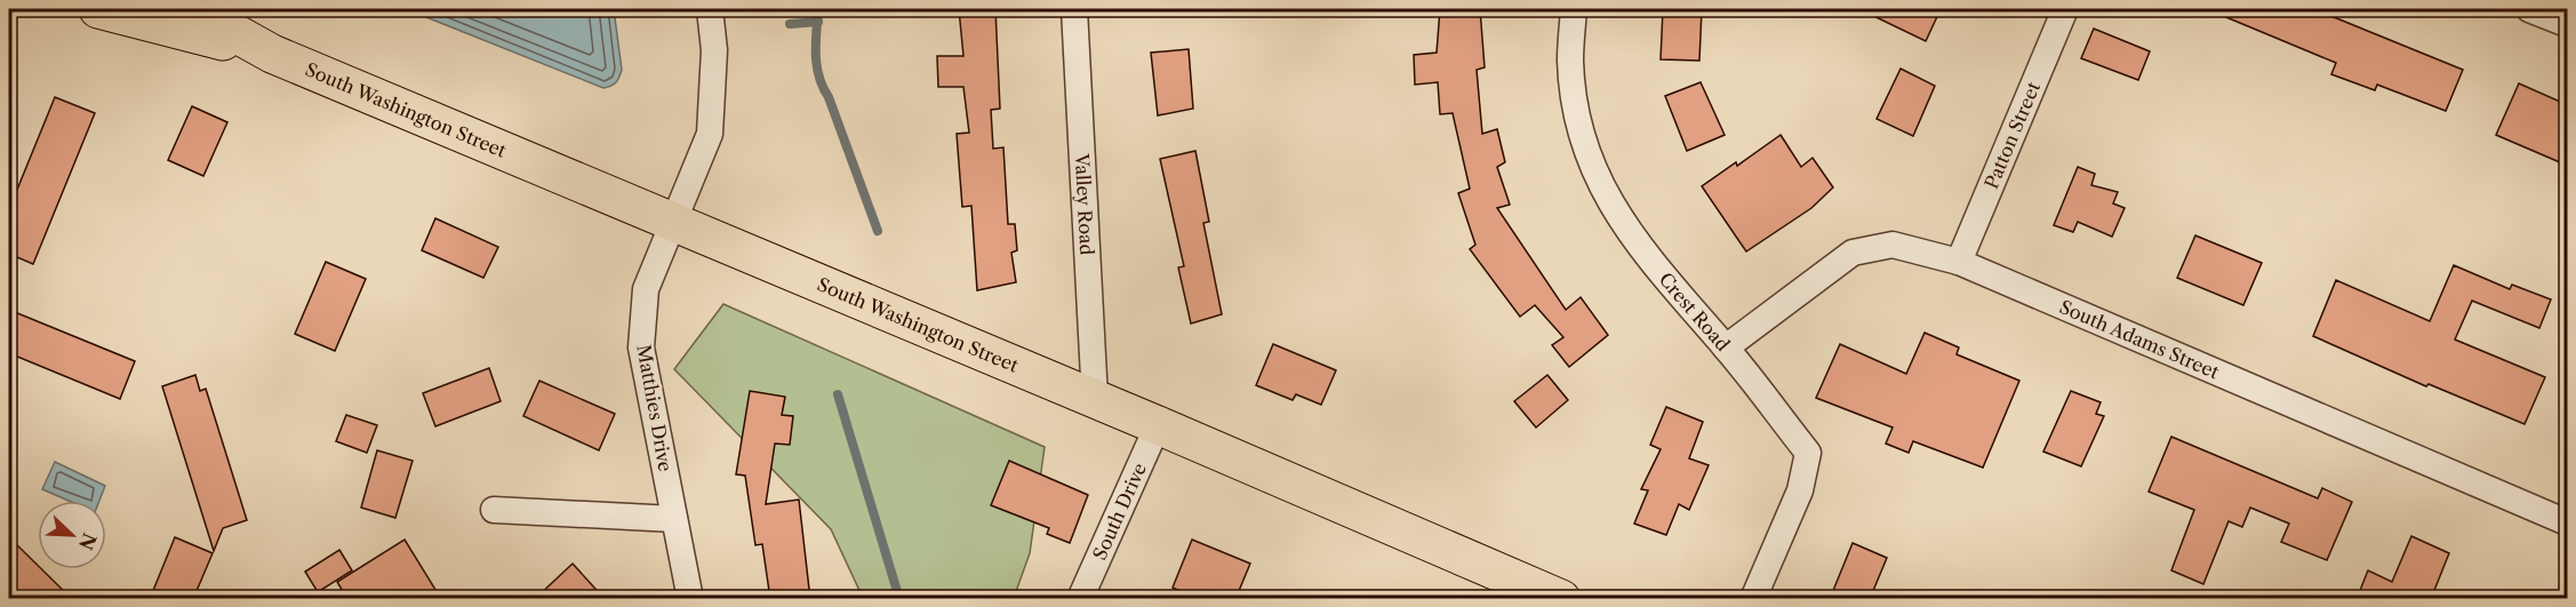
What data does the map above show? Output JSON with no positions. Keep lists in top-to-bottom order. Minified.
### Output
{"streets":{"main road":["South Washington Street"],"street":["Patton Street","Valley Road","Crest Road","South Adams Street","Matthies Drive","South Drive"]},"crossings":[["South Washington Street","Valley Road"],["South Washington Street","Matthies Drive"],["South Washington Street","South Drive"],["Patton Street","South Adams Street"],["Crest Road","South Adams Street"]],"north":"bottom right"}
